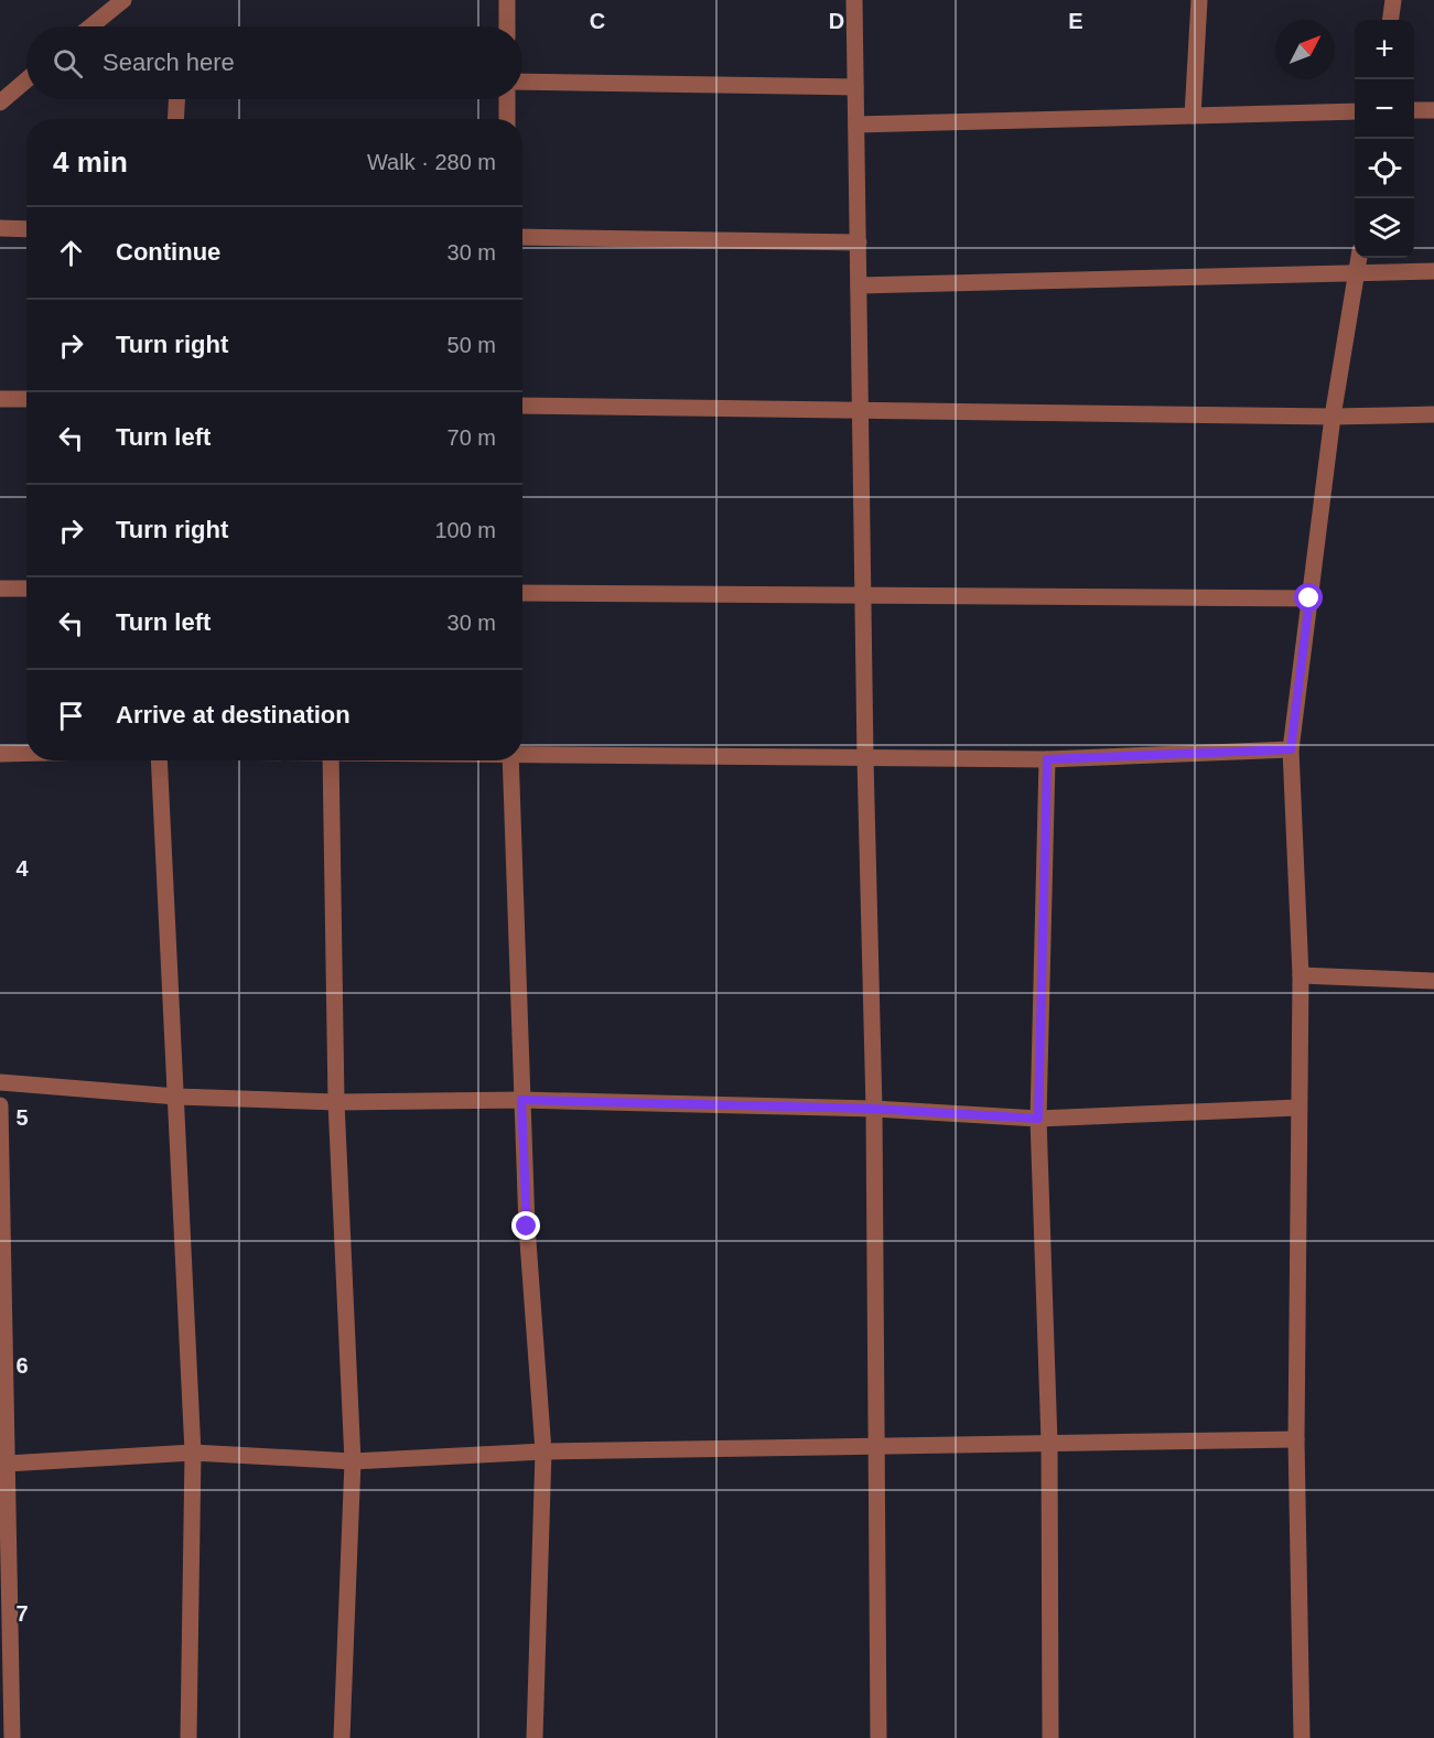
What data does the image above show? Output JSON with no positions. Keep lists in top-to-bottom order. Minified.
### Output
{"north":"top right","page":{"map_buttons":["+","−"],"search":"Search here","heading":["4 min","Walk · 280 m"],"list":[["Continue","30 m"],["Turn right","50 m"],["Turn left","70 m"],["Turn right","100 m"],["Turn left","30 m"],"Arrive at destination"]},"grid":{"columns":["C","D","E"],"rows":["4","5","6","7"]}}
